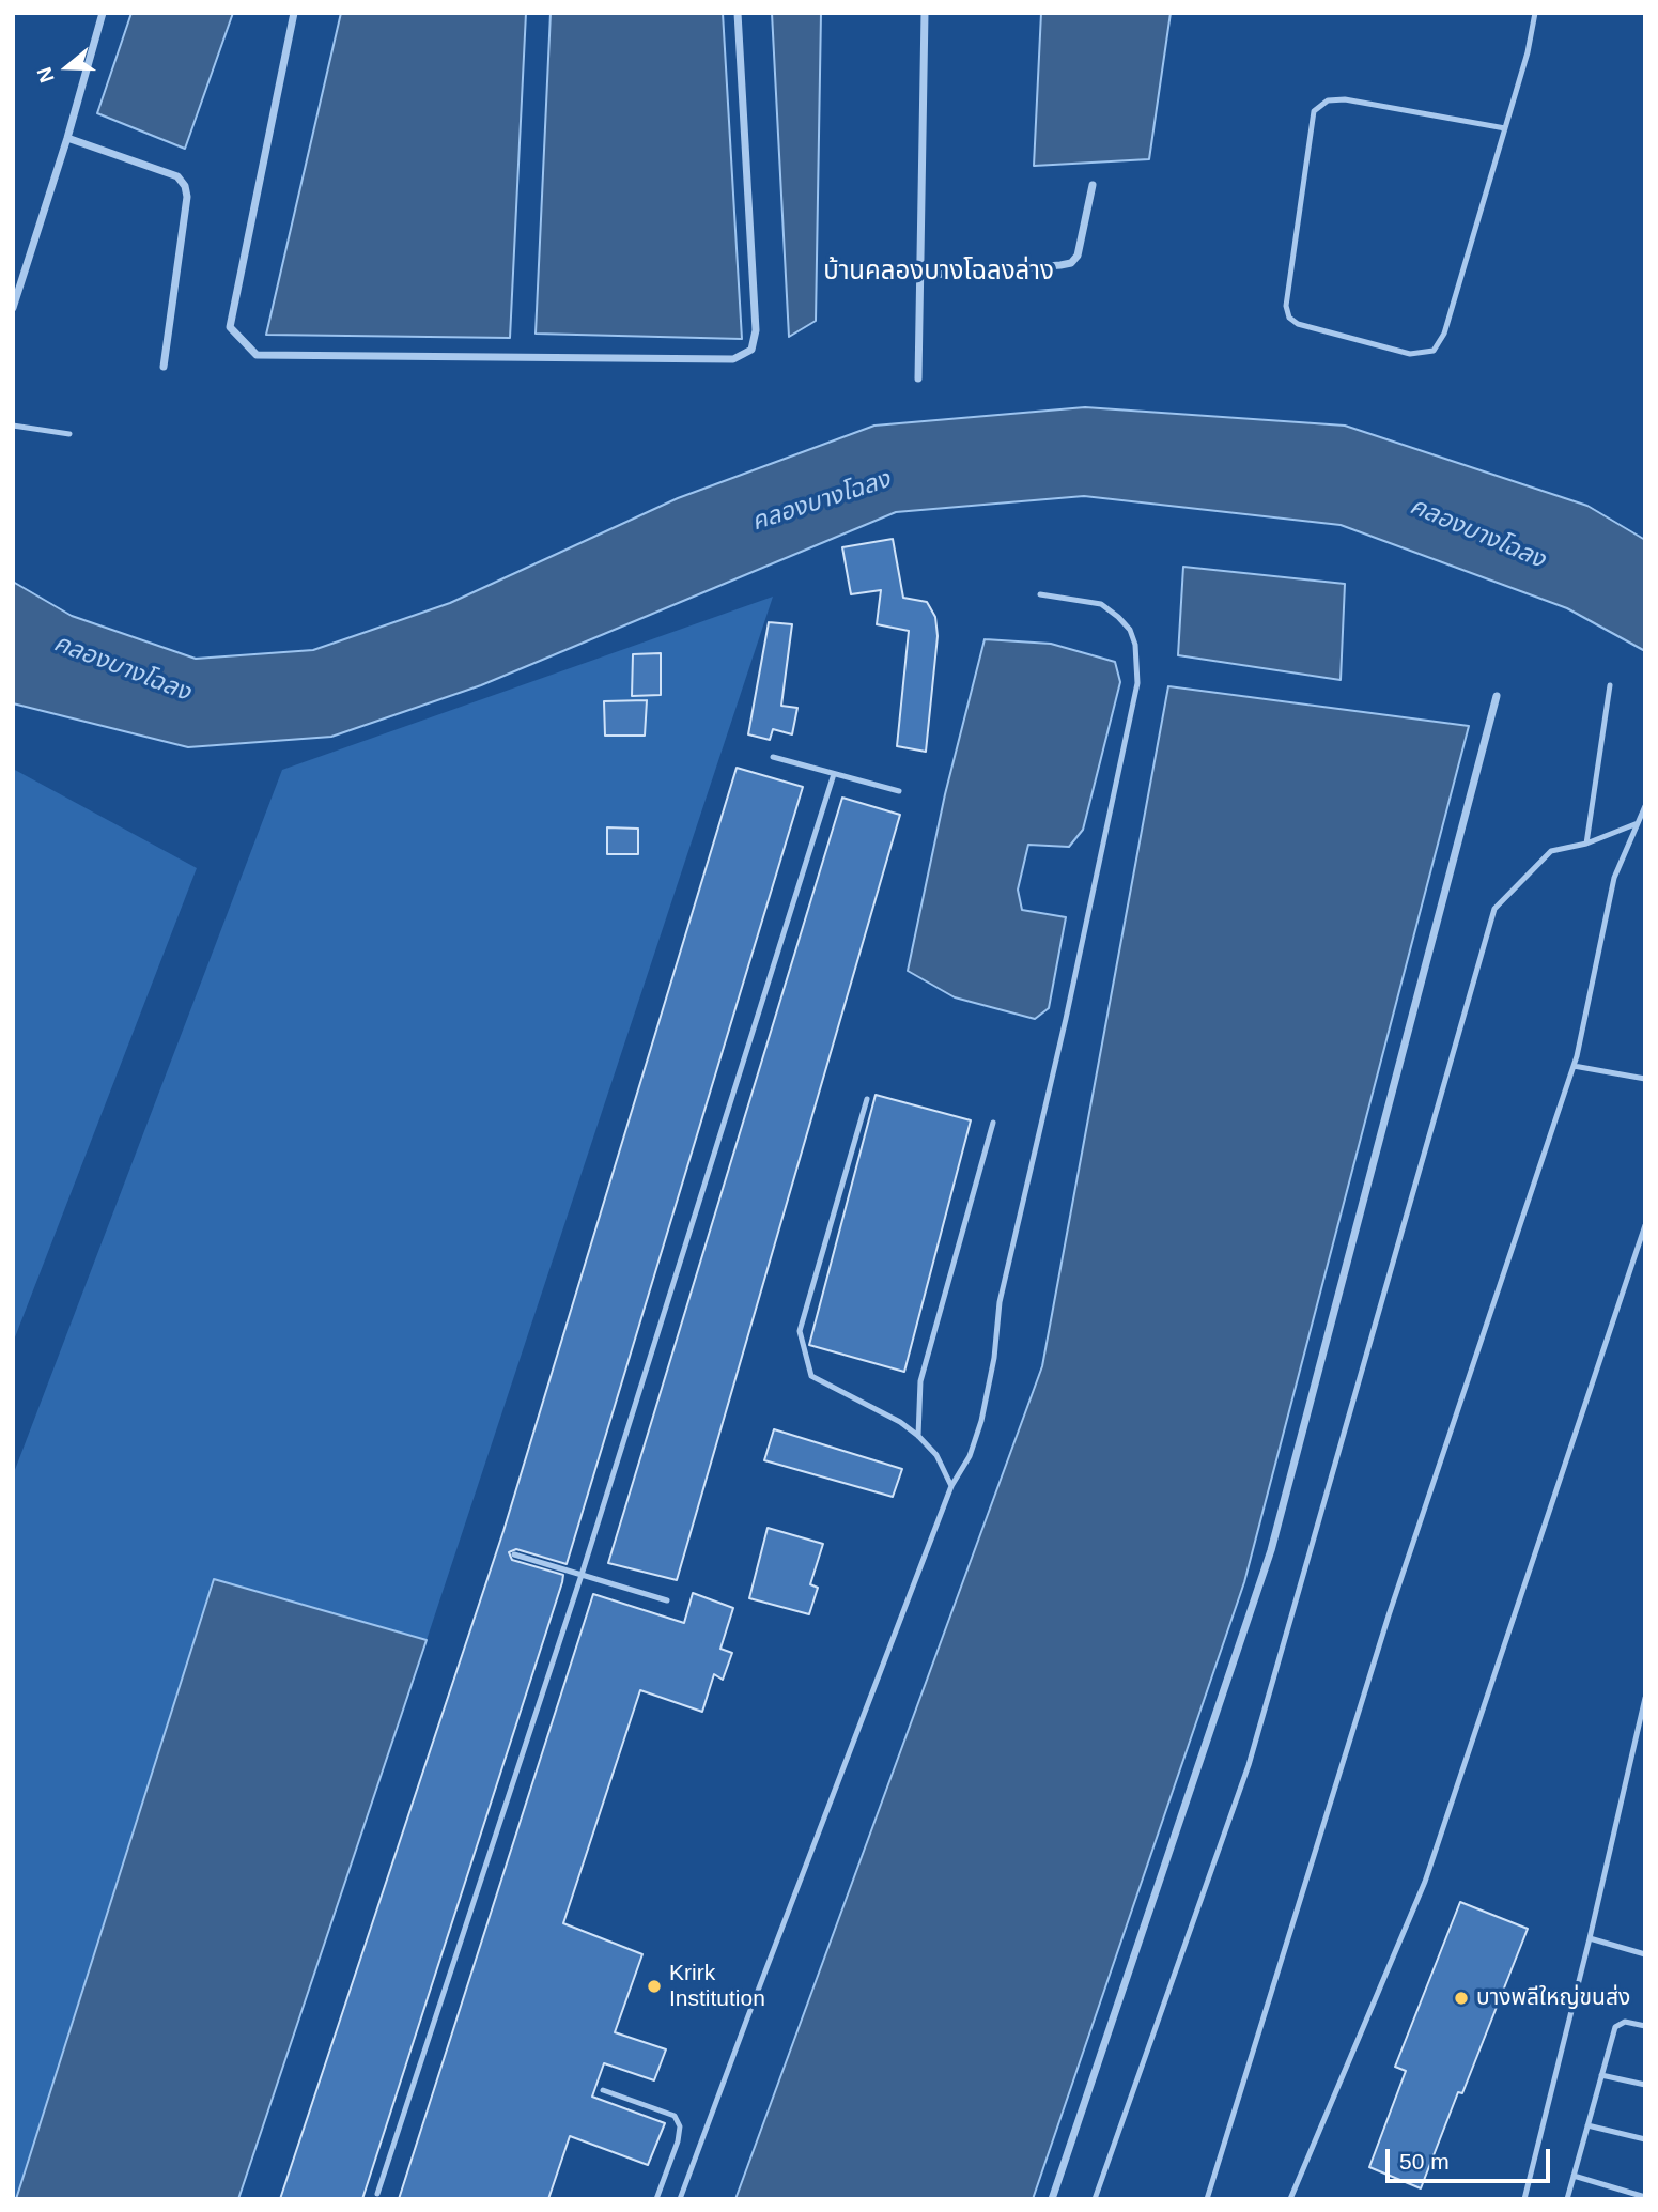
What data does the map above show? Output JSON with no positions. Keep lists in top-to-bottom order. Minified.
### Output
{"districts":["บ้านคลองบางโฉลงล่าง"],"water":["คลองบางโฉลง"],"places":["Krirk Institution","บางพลีใหญ่ขนส่ง"],"scale_bar":"50 m","north":"left"}
